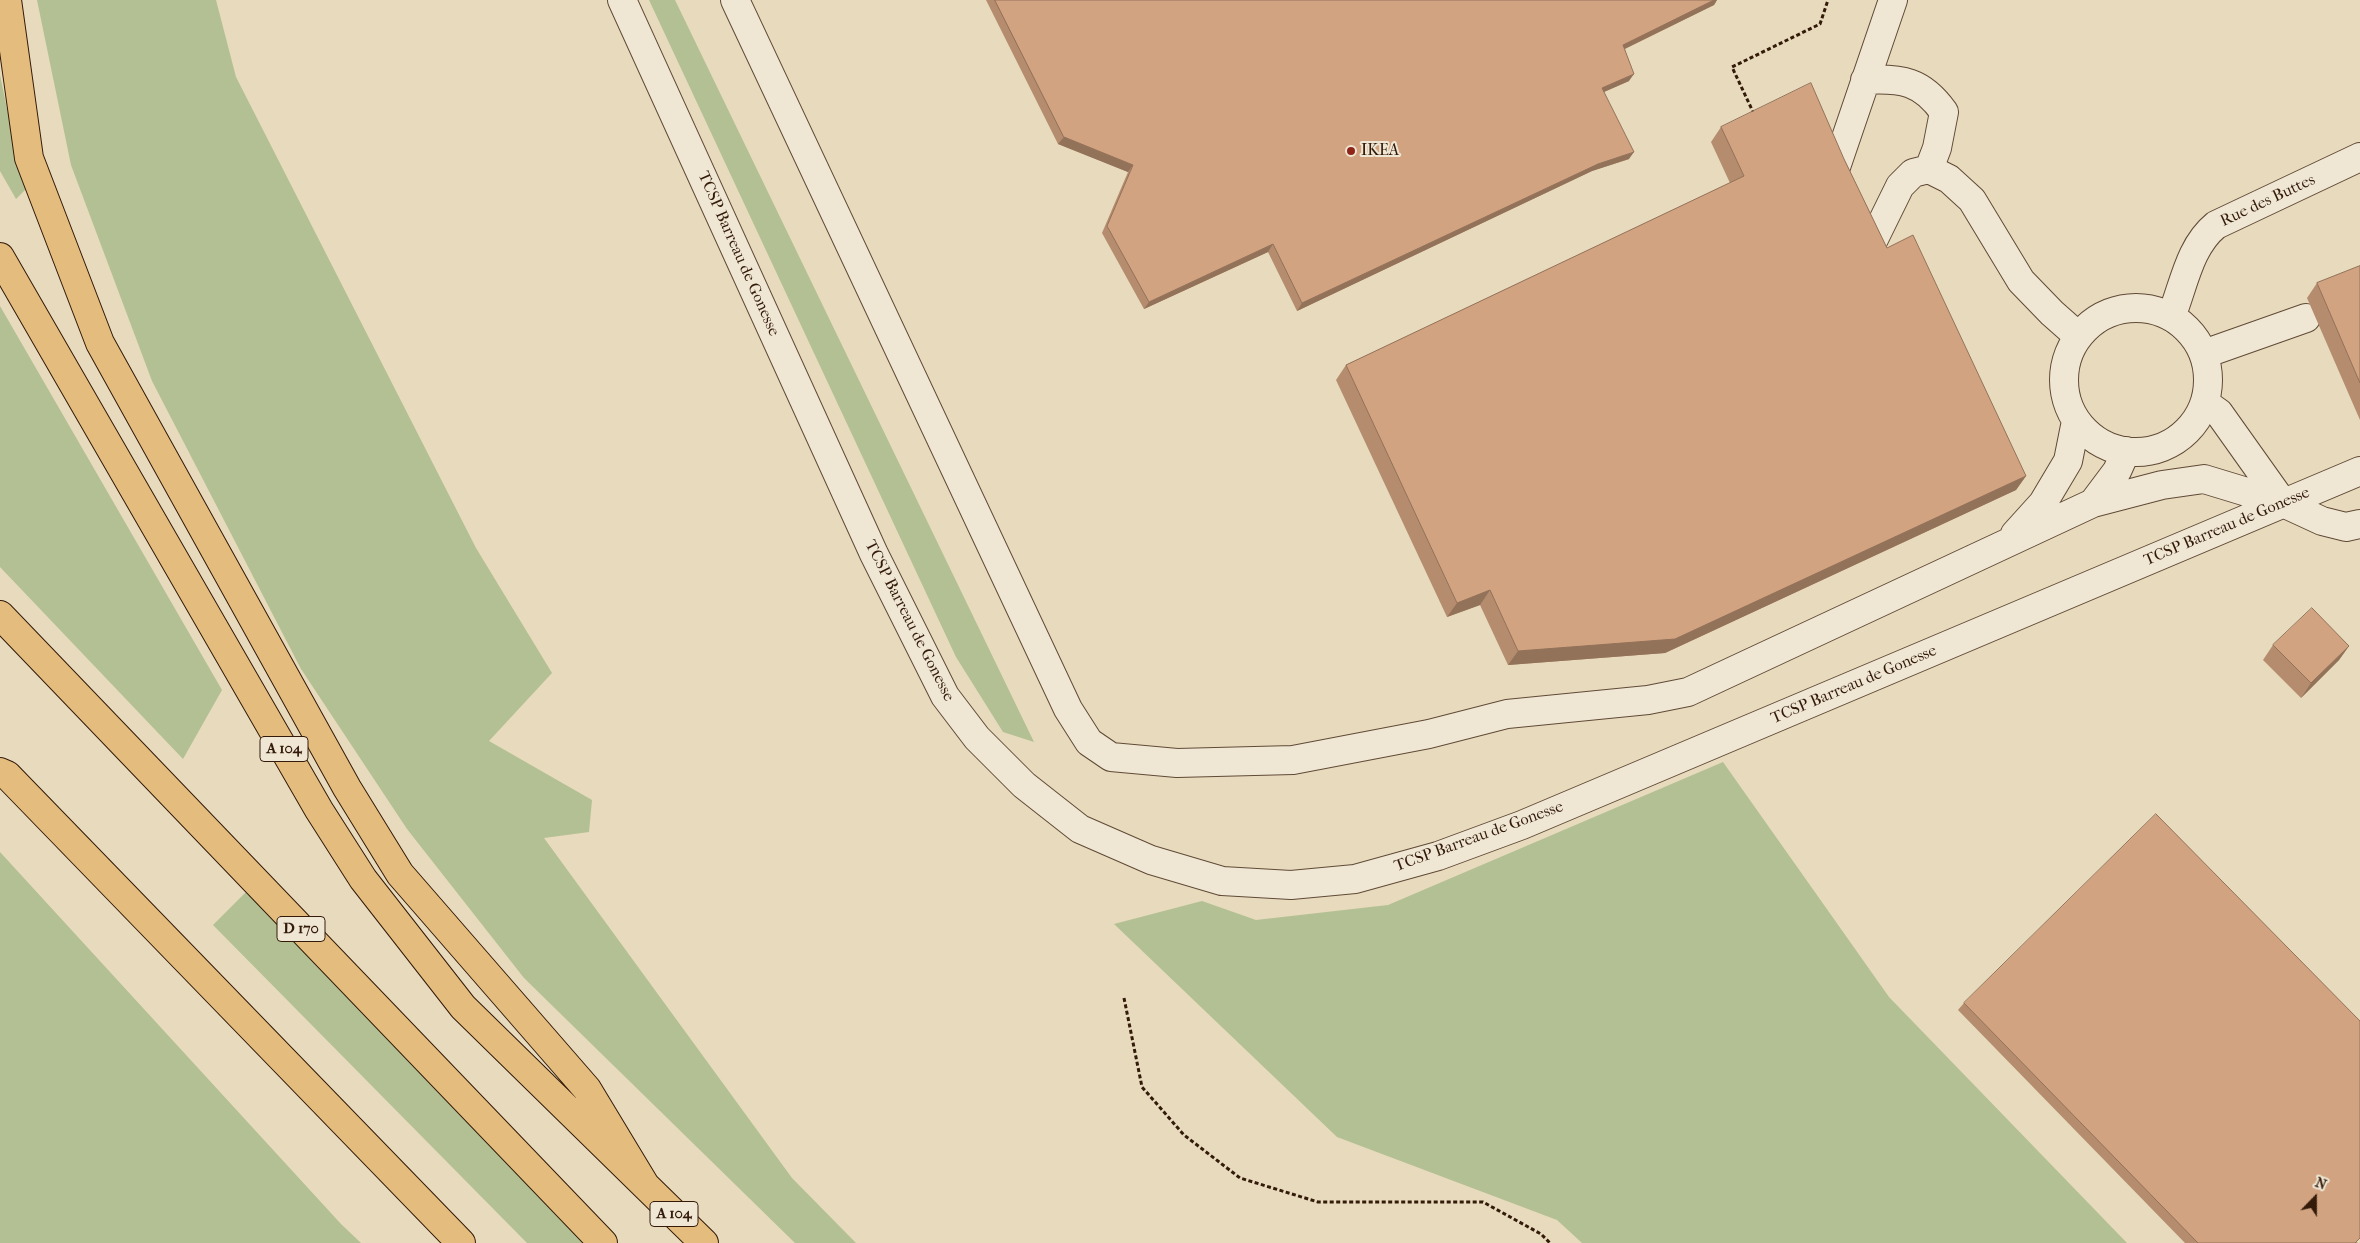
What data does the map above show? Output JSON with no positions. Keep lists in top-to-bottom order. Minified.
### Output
{"streets":{"highway":["A 104","D 170"],"street":["Rue des Buttes","TCSP Barreau de Gonesse"]},"places":["IKEA"],"north":"top"}
